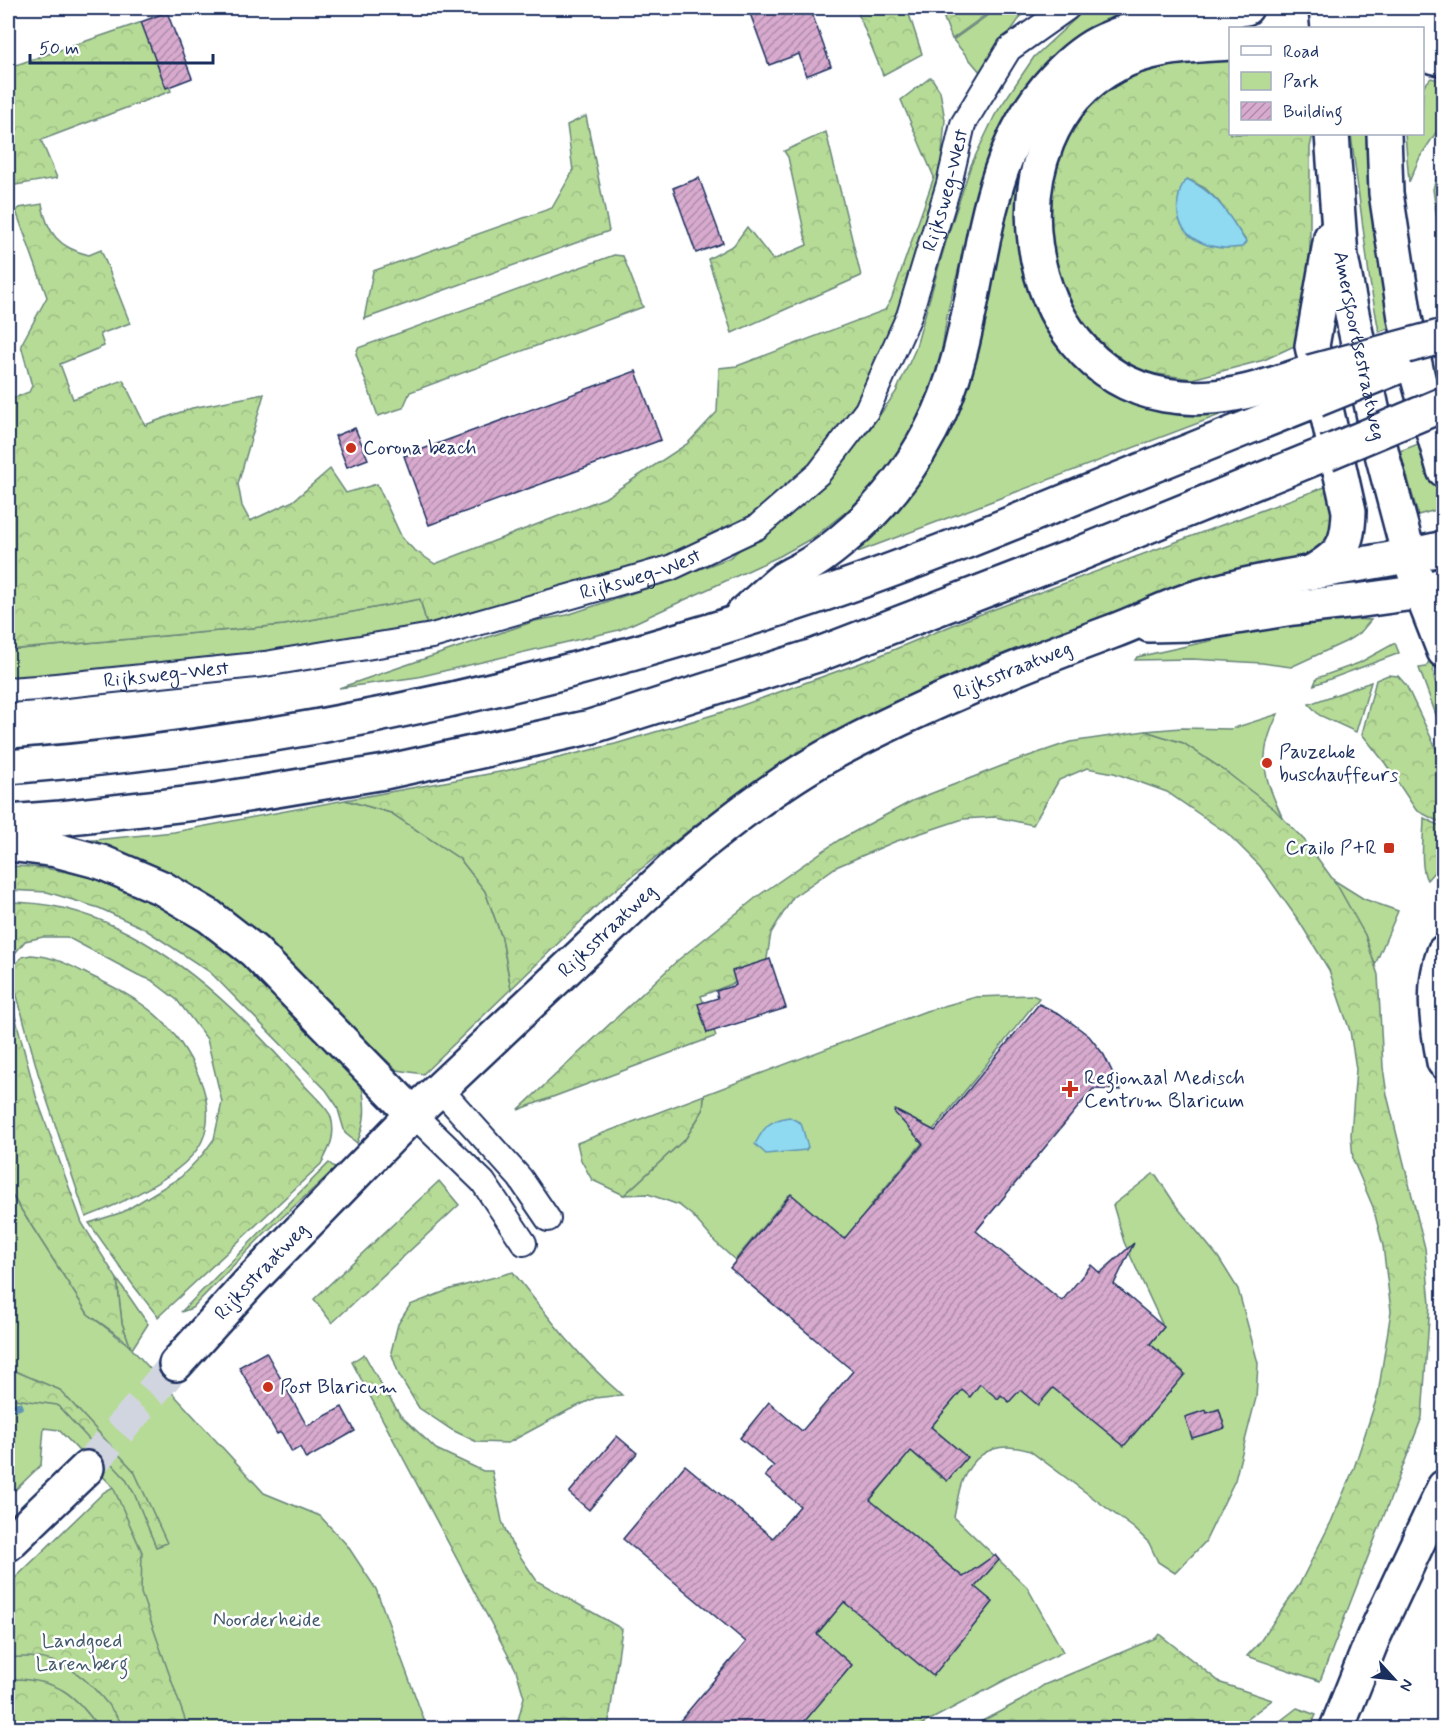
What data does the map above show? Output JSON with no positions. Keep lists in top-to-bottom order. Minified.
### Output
{"streets":{"main road":["Amersfoortsestraatweg","Rijksstraatweg"],"street":["Rijksweg-West"]},"crossings":[["Amersfoortsestraatweg","Rijksstraatweg"]],"parks":["Noorderheide","Landgoed Larenberg"],"places":{"other":["Corona beach","Pauzehok buschauffeurs","Post Blaricum"],"transit":["Crailo P+R"],"health":["Regionaal Medisch Centrum Blaricum"]},"legend":["Road","Park","Building"],"scale_bar":"50 m","north":"bottom right"}
